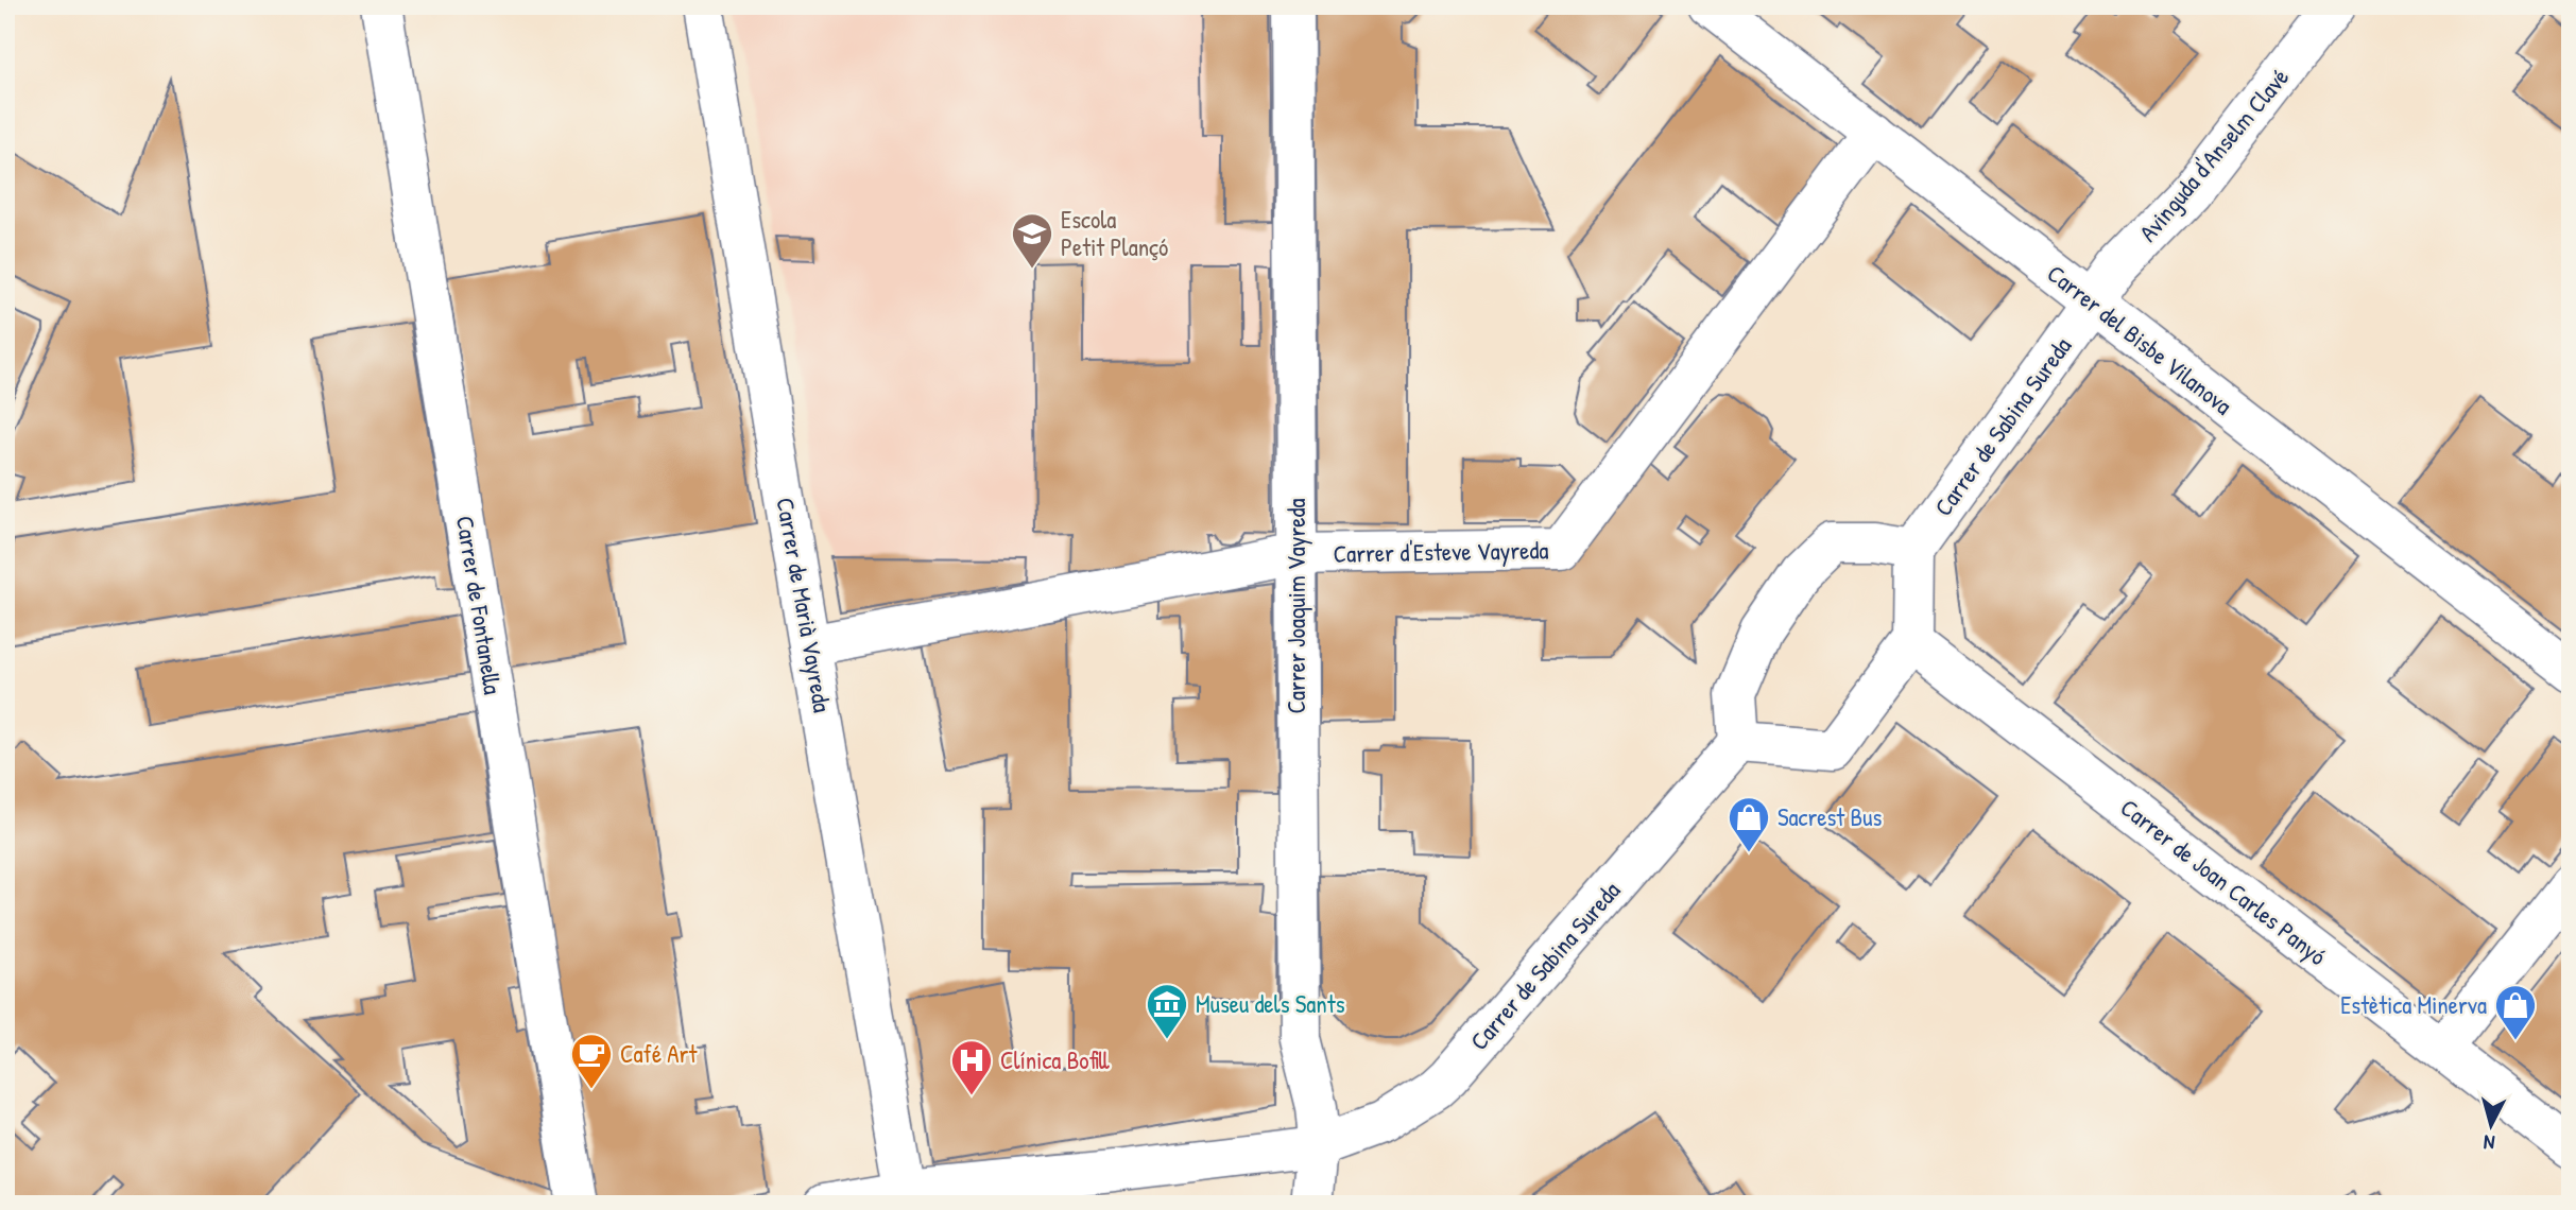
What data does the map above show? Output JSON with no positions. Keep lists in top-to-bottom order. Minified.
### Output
{"streets":{"street":["Avinguda d'Anselm Clavé","Carrer del Bisbe Vilanova","Carrer de Sabina Sureda","Carrer d'Esteve Vayreda","Carrer de Fontanella","Carrer de Marià Vayreda","Carrer Joaquim Vayreda","Carrer de Joan Carles Panyó"]},"crossings":[["Avinguda d'Anselm Clavé","Carrer del Bisbe Vilanova"],["Avinguda d'Anselm Clavé","Carrer de Sabina Sureda"],["Carrer del Bisbe Vilanova","Carrer de Sabina Sureda"],["Carrer del Bisbe Vilanova","Carrer d'Esteve Vayreda"],["Carrer de Sabina Sureda","Carrer de Marià Vayreda"],["Carrer de Sabina Sureda","Carrer Joaquim Vayreda"],["Carrer d'Esteve Vayreda","Carrer de Marià Vayreda"],["Carrer d'Esteve Vayreda","Carrer Joaquim Vayreda"]],"places":{"school or university":["Escola Petit Plançó"],"shop":["Sacrest Bus","Estètica Minerva"],"museum":["Museu dels Sants"],"cafe":["Café Art"],"hospital":["Clínica Bofill"]},"north":"bottom"}
